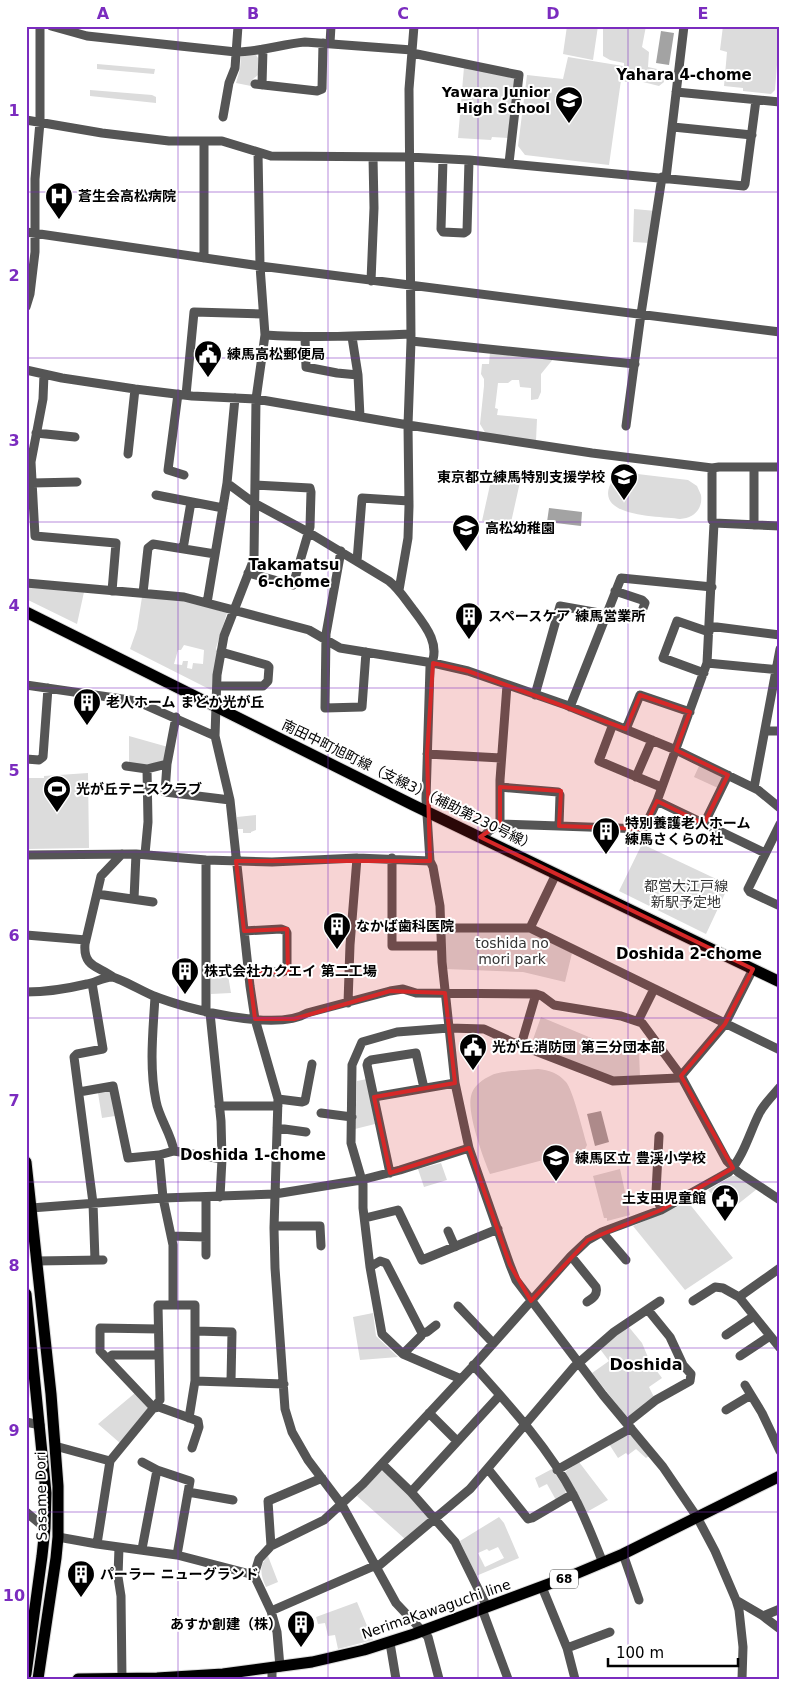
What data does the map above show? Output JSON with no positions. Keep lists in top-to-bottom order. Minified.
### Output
{"streets":{"main road":["南田中町旭町線（支線3）（補助第230号線）","Sasame Dori","68","NerimaKawaguchi line"]},"districts":["Yahara 4-chome","Takamatsu 6-chome","Doshida 2-chome","Doshida 1-chome","Doshida"],"parks":["都営大江戸線 新駅予定地","toshida no mori park"],"places":{"school or university":["Yawara Junior High School","東京都立練馬特別支援学校","高松幼稚園","練馬区立 豊渓小学校"],"hospital":["蒼生会高松病院"],"public building":["練馬高松郵便局","光が丘消防団 第三分団本部","土支田児童館"],"building":["スペースケア 練馬営業所","老人ホーム まどか光が丘","特別養護老人ホーム 練馬さくらの社","なかば歯科医院","株式会社カクエイ 第二工場","パーラー ニューグランド","あすか創建（株）"],"sports":["光が丘テニスクラブ"]},"scale_bar":"100 m","grid":{"columns":["A","B","C","D","E"],"rows":["1","2","3","4","5","6","7","8","9","10"]}}
